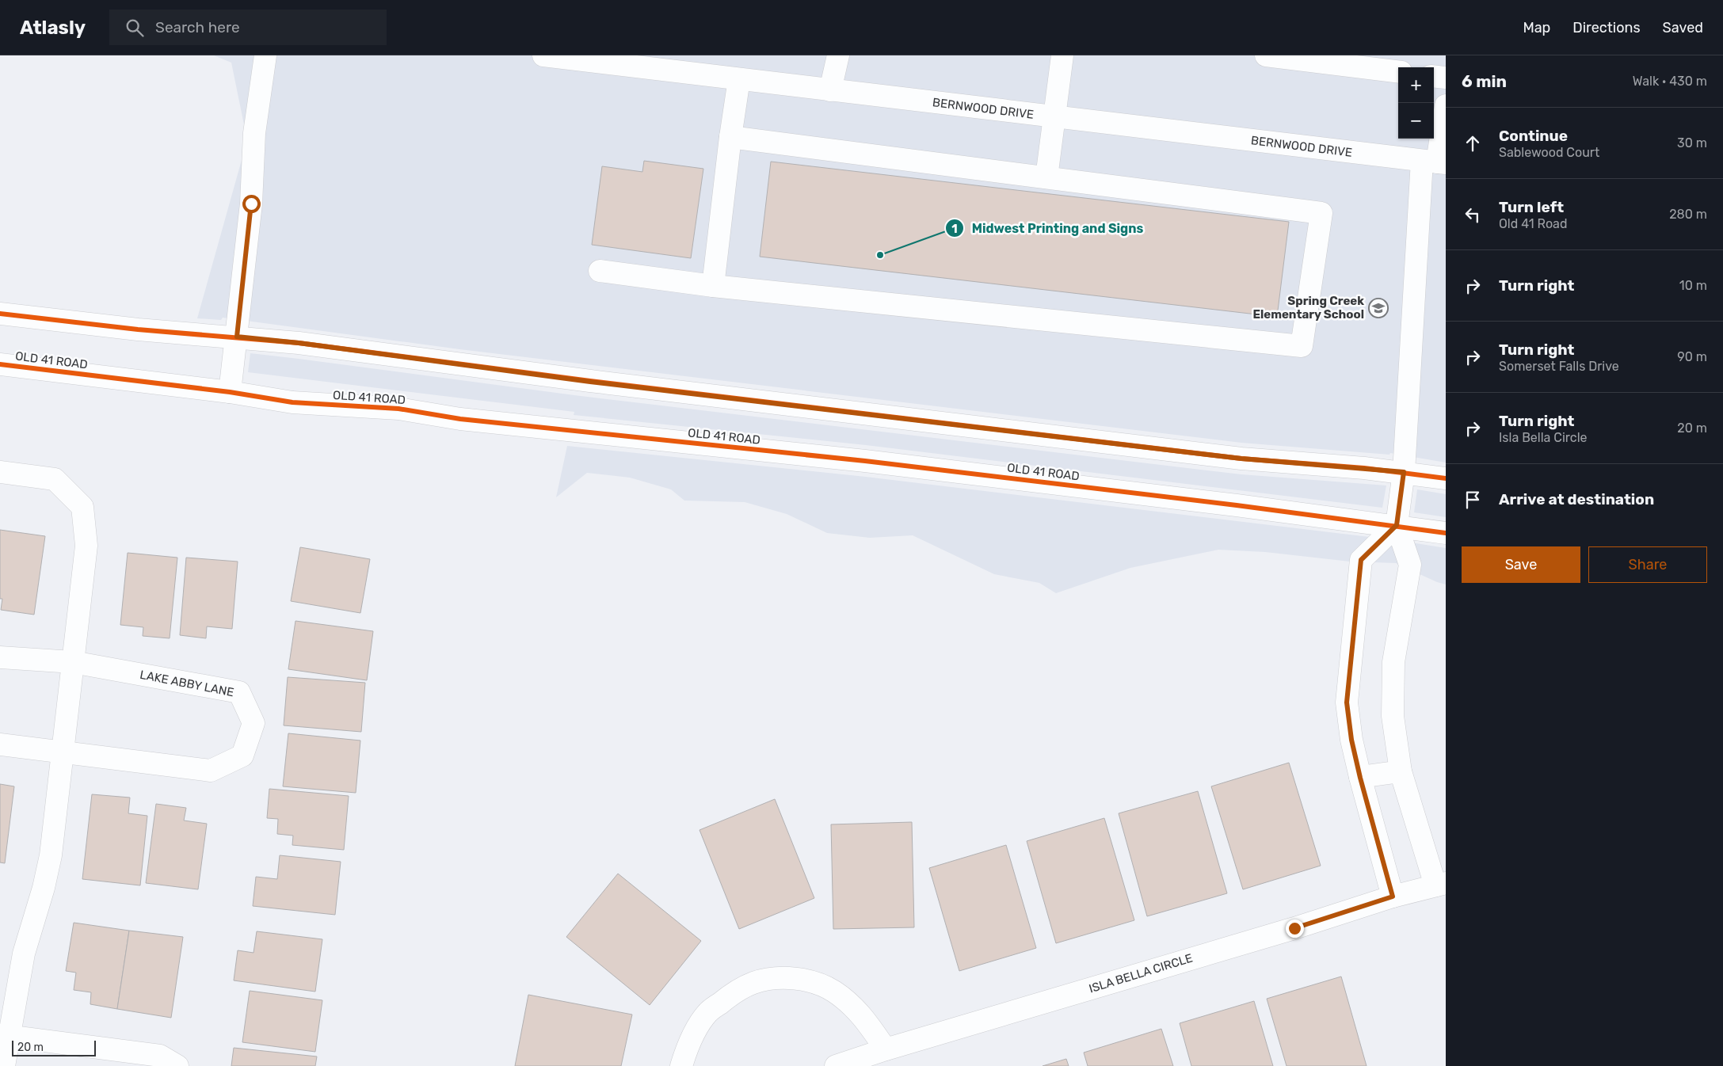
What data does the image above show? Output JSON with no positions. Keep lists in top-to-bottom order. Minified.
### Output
{"streets":{"street":["BERNWOOD DRIVE","OLD 41 ROAD","LAKE ABBY LANE","ISLA BELLA CIRCLE"]},"places":{"other":["Midwest Printing and Signs"],"school or university":["Spring Creek Elementary School"]},"scale_bar":"20 m","page":{"header":"Atlasly","search":"Search here","nav":["Map","Directions","Saved"],"heading":["6 min","Walk · 430 m"],"map_buttons":["+","−"],"list":[["Continue","Sablewood Court","30 m"],["Turn left","Old 41 Road","280 m"],["Turn right","10 m"],["Turn right","Somerset Falls Drive","90 m"],["Turn right","Isla Bella Circle","20 m"],"Arrive at destination"],"buttons":["Save","Share"],"scale":"20 m"}}
